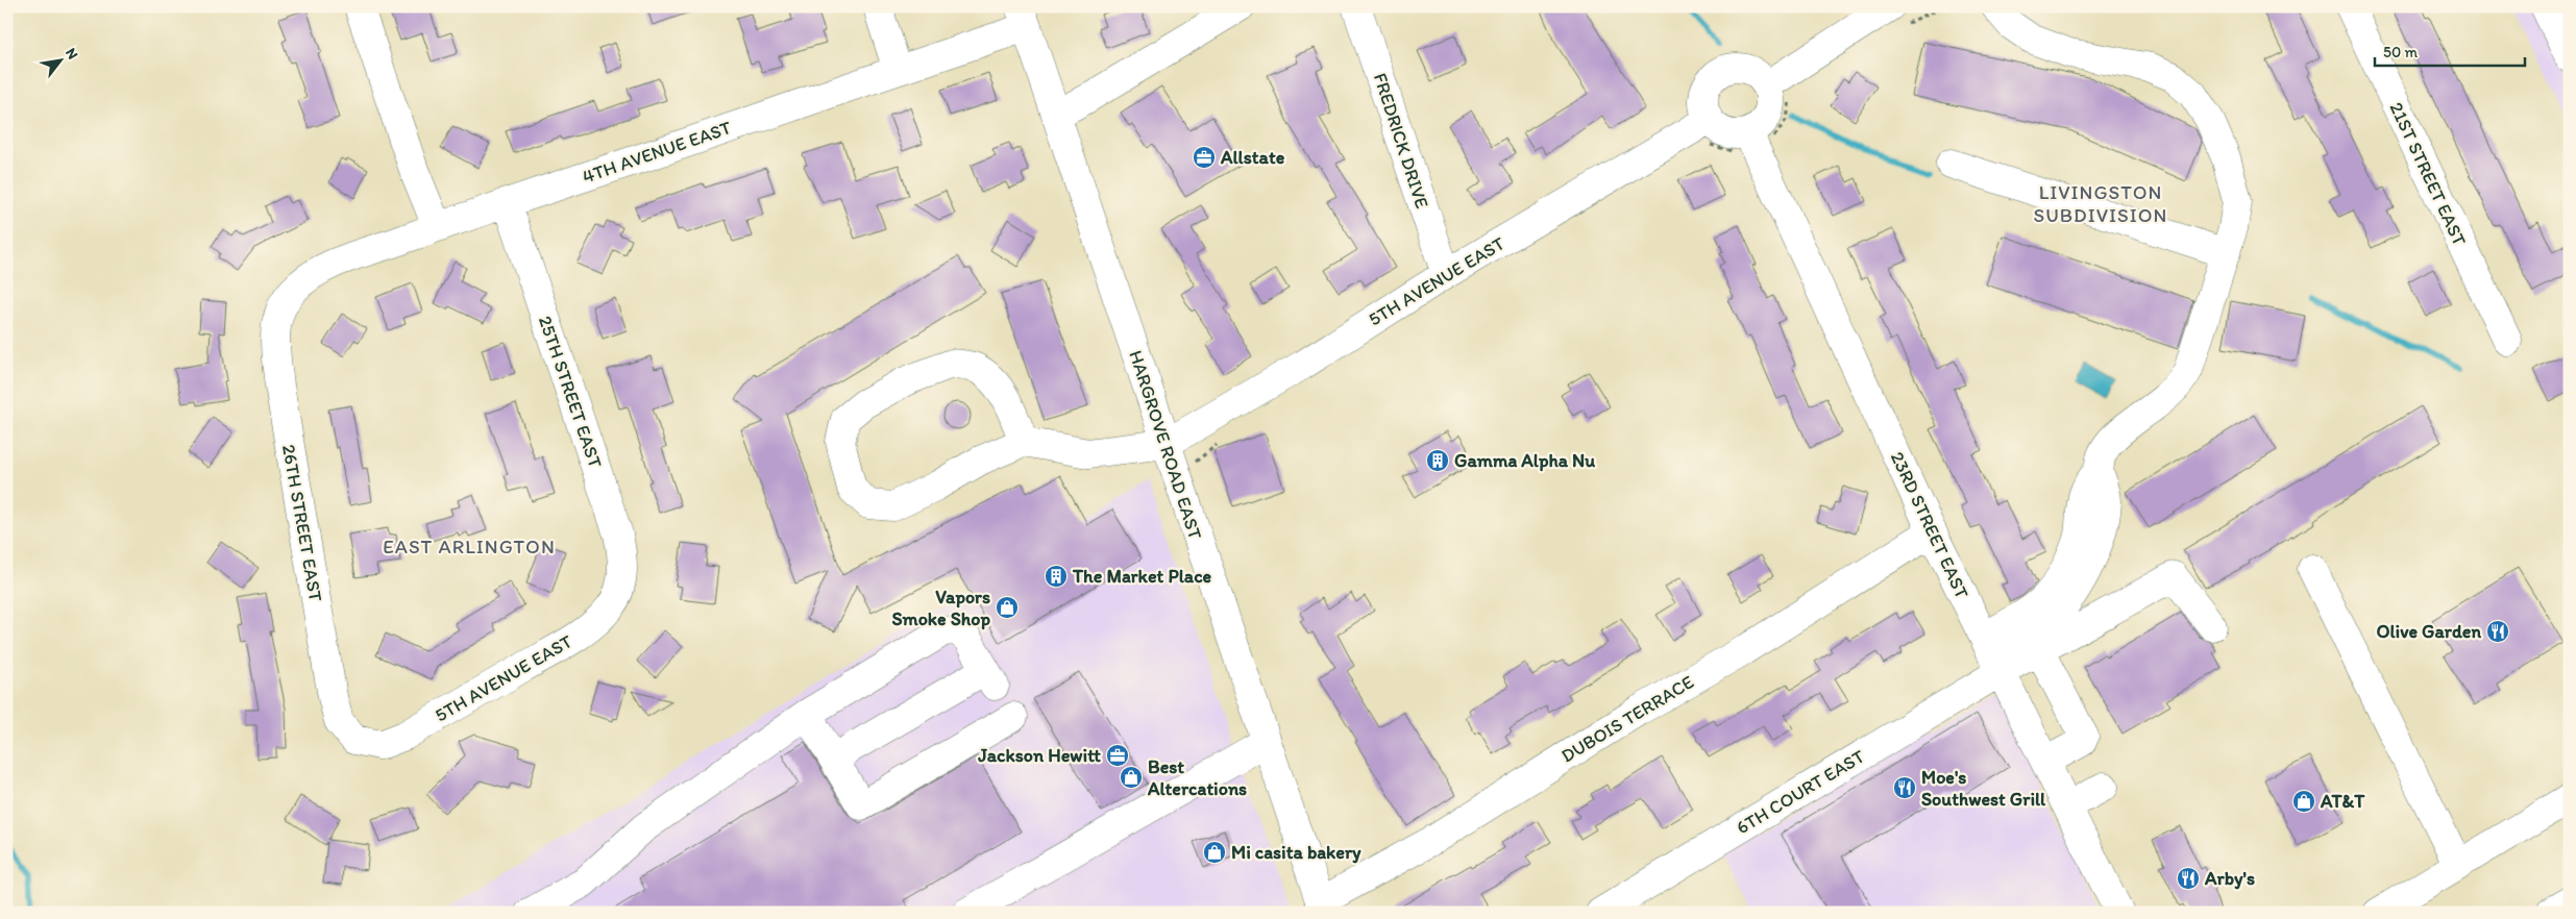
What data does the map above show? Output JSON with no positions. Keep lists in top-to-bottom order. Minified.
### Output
{"streets":{"main road":["FREDRICK DRIVE","4TH AVENUE EAST","21ST STREET EAST","5TH AVENUE EAST","25TH STREET EAST","HARGROVE ROAD EAST","26TH STREET EAST","23RD STREET EAST","DUBOIS TERRACE","6TH COURT EAST"]},"crossings":[["FREDRICK DRIVE","5TH AVENUE EAST"],["4TH AVENUE EAST","25TH STREET EAST"],["4TH AVENUE EAST","HARGROVE ROAD EAST"],["4TH AVENUE EAST","26TH STREET EAST"],["5TH AVENUE EAST","25TH STREET EAST"],["5TH AVENUE EAST","HARGROVE ROAD EAST"],["5TH AVENUE EAST","26TH STREET EAST"],["5TH AVENUE EAST","23RD STREET EAST"],["HARGROVE ROAD EAST","DUBOIS TERRACE"],["23RD STREET EAST","DUBOIS TERRACE"],["23RD STREET EAST","6TH COURT EAST"]],"districts":["LIVINGSTON SUBDIVISION","EAST ARLINGTON"],"places":{"office":["Allstate","Jackson Hewitt"],"building":["Gamma Alpha Nu","The Market Place"],"shop":["Vapors Smoke Shop","Best Altercations","AT&T","Mi casita bakery"],"restaurant":["Olive Garden","Moe's Southwest Grill","Arby's"]},"scale_bar":"50 m","north":"top right"}
